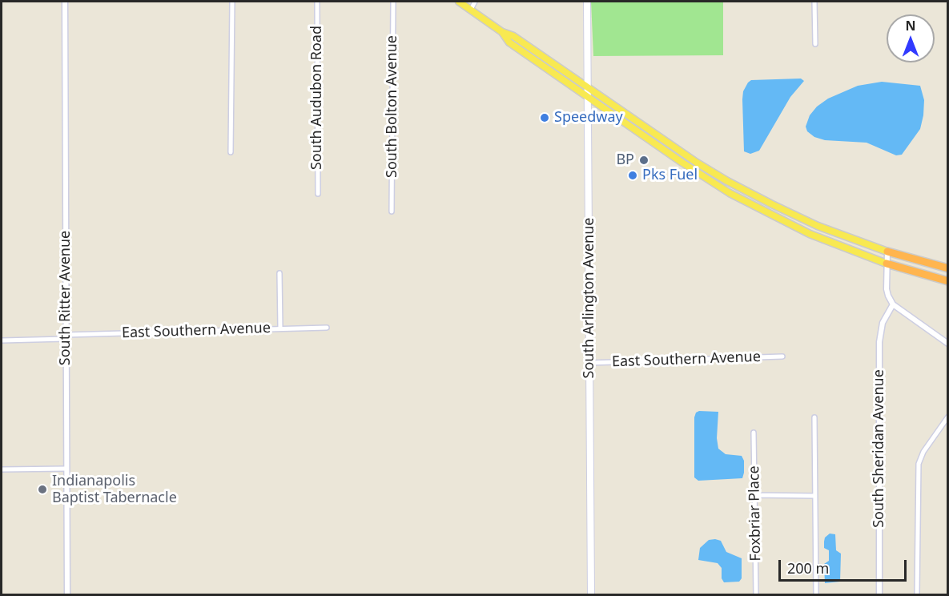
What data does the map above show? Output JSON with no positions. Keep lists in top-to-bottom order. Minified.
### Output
{"streets":{"main road":["South Arlington Avenue"],"street":["South Audubon Road","South Bolton Avenue","South Ritter Avenue","East Southern Avenue","South Sheridan Avenue","Foxbriar Place"]},"crossings":[["South Ritter Avenue","East Southern Avenue"],["South Arlington Avenue","East Southern Avenue"]],"places":["Speedway","BP","Pks Fuel","Indianapolis Baptist Tabernacle"],"scale_bar":"200 m","north":"top"}
